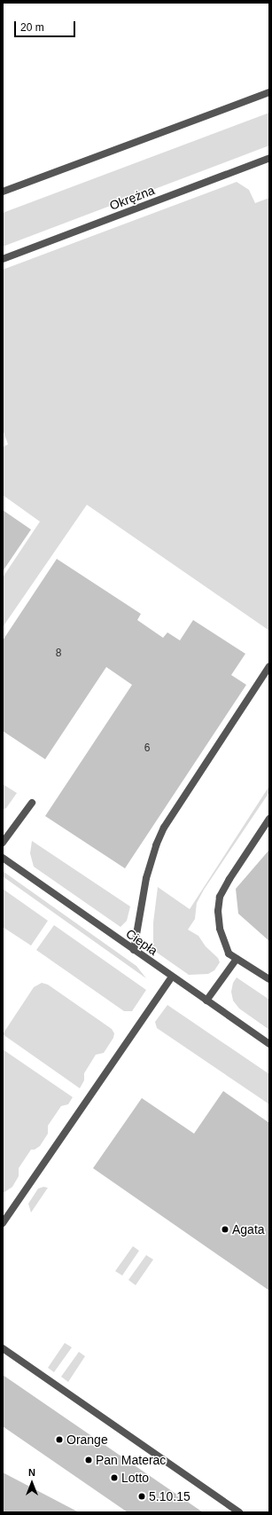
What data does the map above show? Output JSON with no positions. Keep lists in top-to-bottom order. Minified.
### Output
{"streets":{"street":["Okrężna","Ciepła"]},"places":["Agata","Orange","Pan Materac","Lotto","5.10.15"],"house_numbers":["8","6"],"scale_bar":"20 m","north":"top"}
